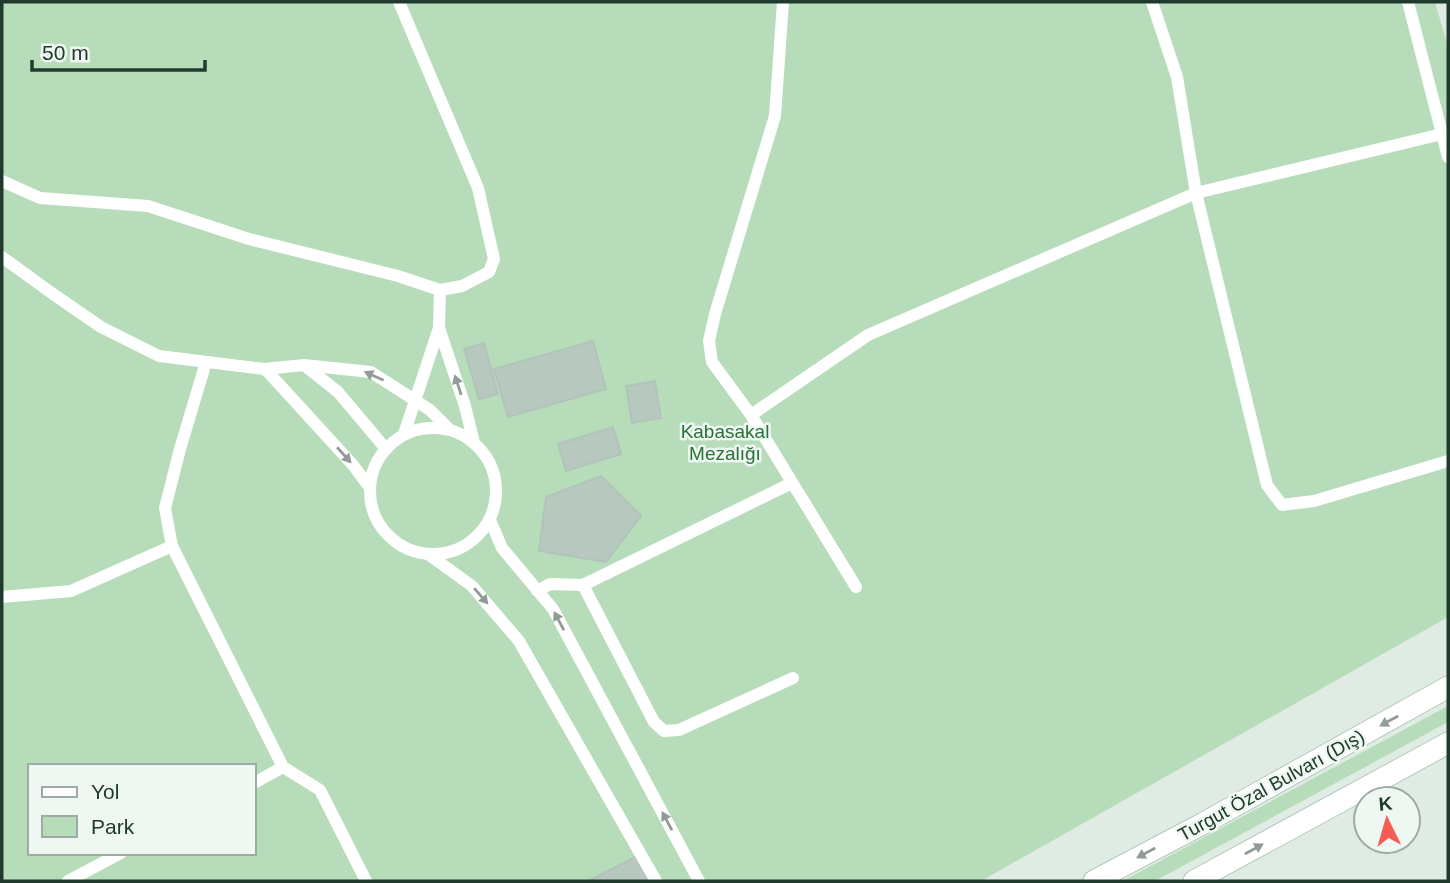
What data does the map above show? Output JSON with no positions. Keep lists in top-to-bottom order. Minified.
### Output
{"streets":{"main road":["Turgut Özal Bulvarı (Dış)"]},"parks":["Kabasakal Mezalığı"],"legend":["Yol","Park"],"scale_bar":"50 m","north":"top"}
